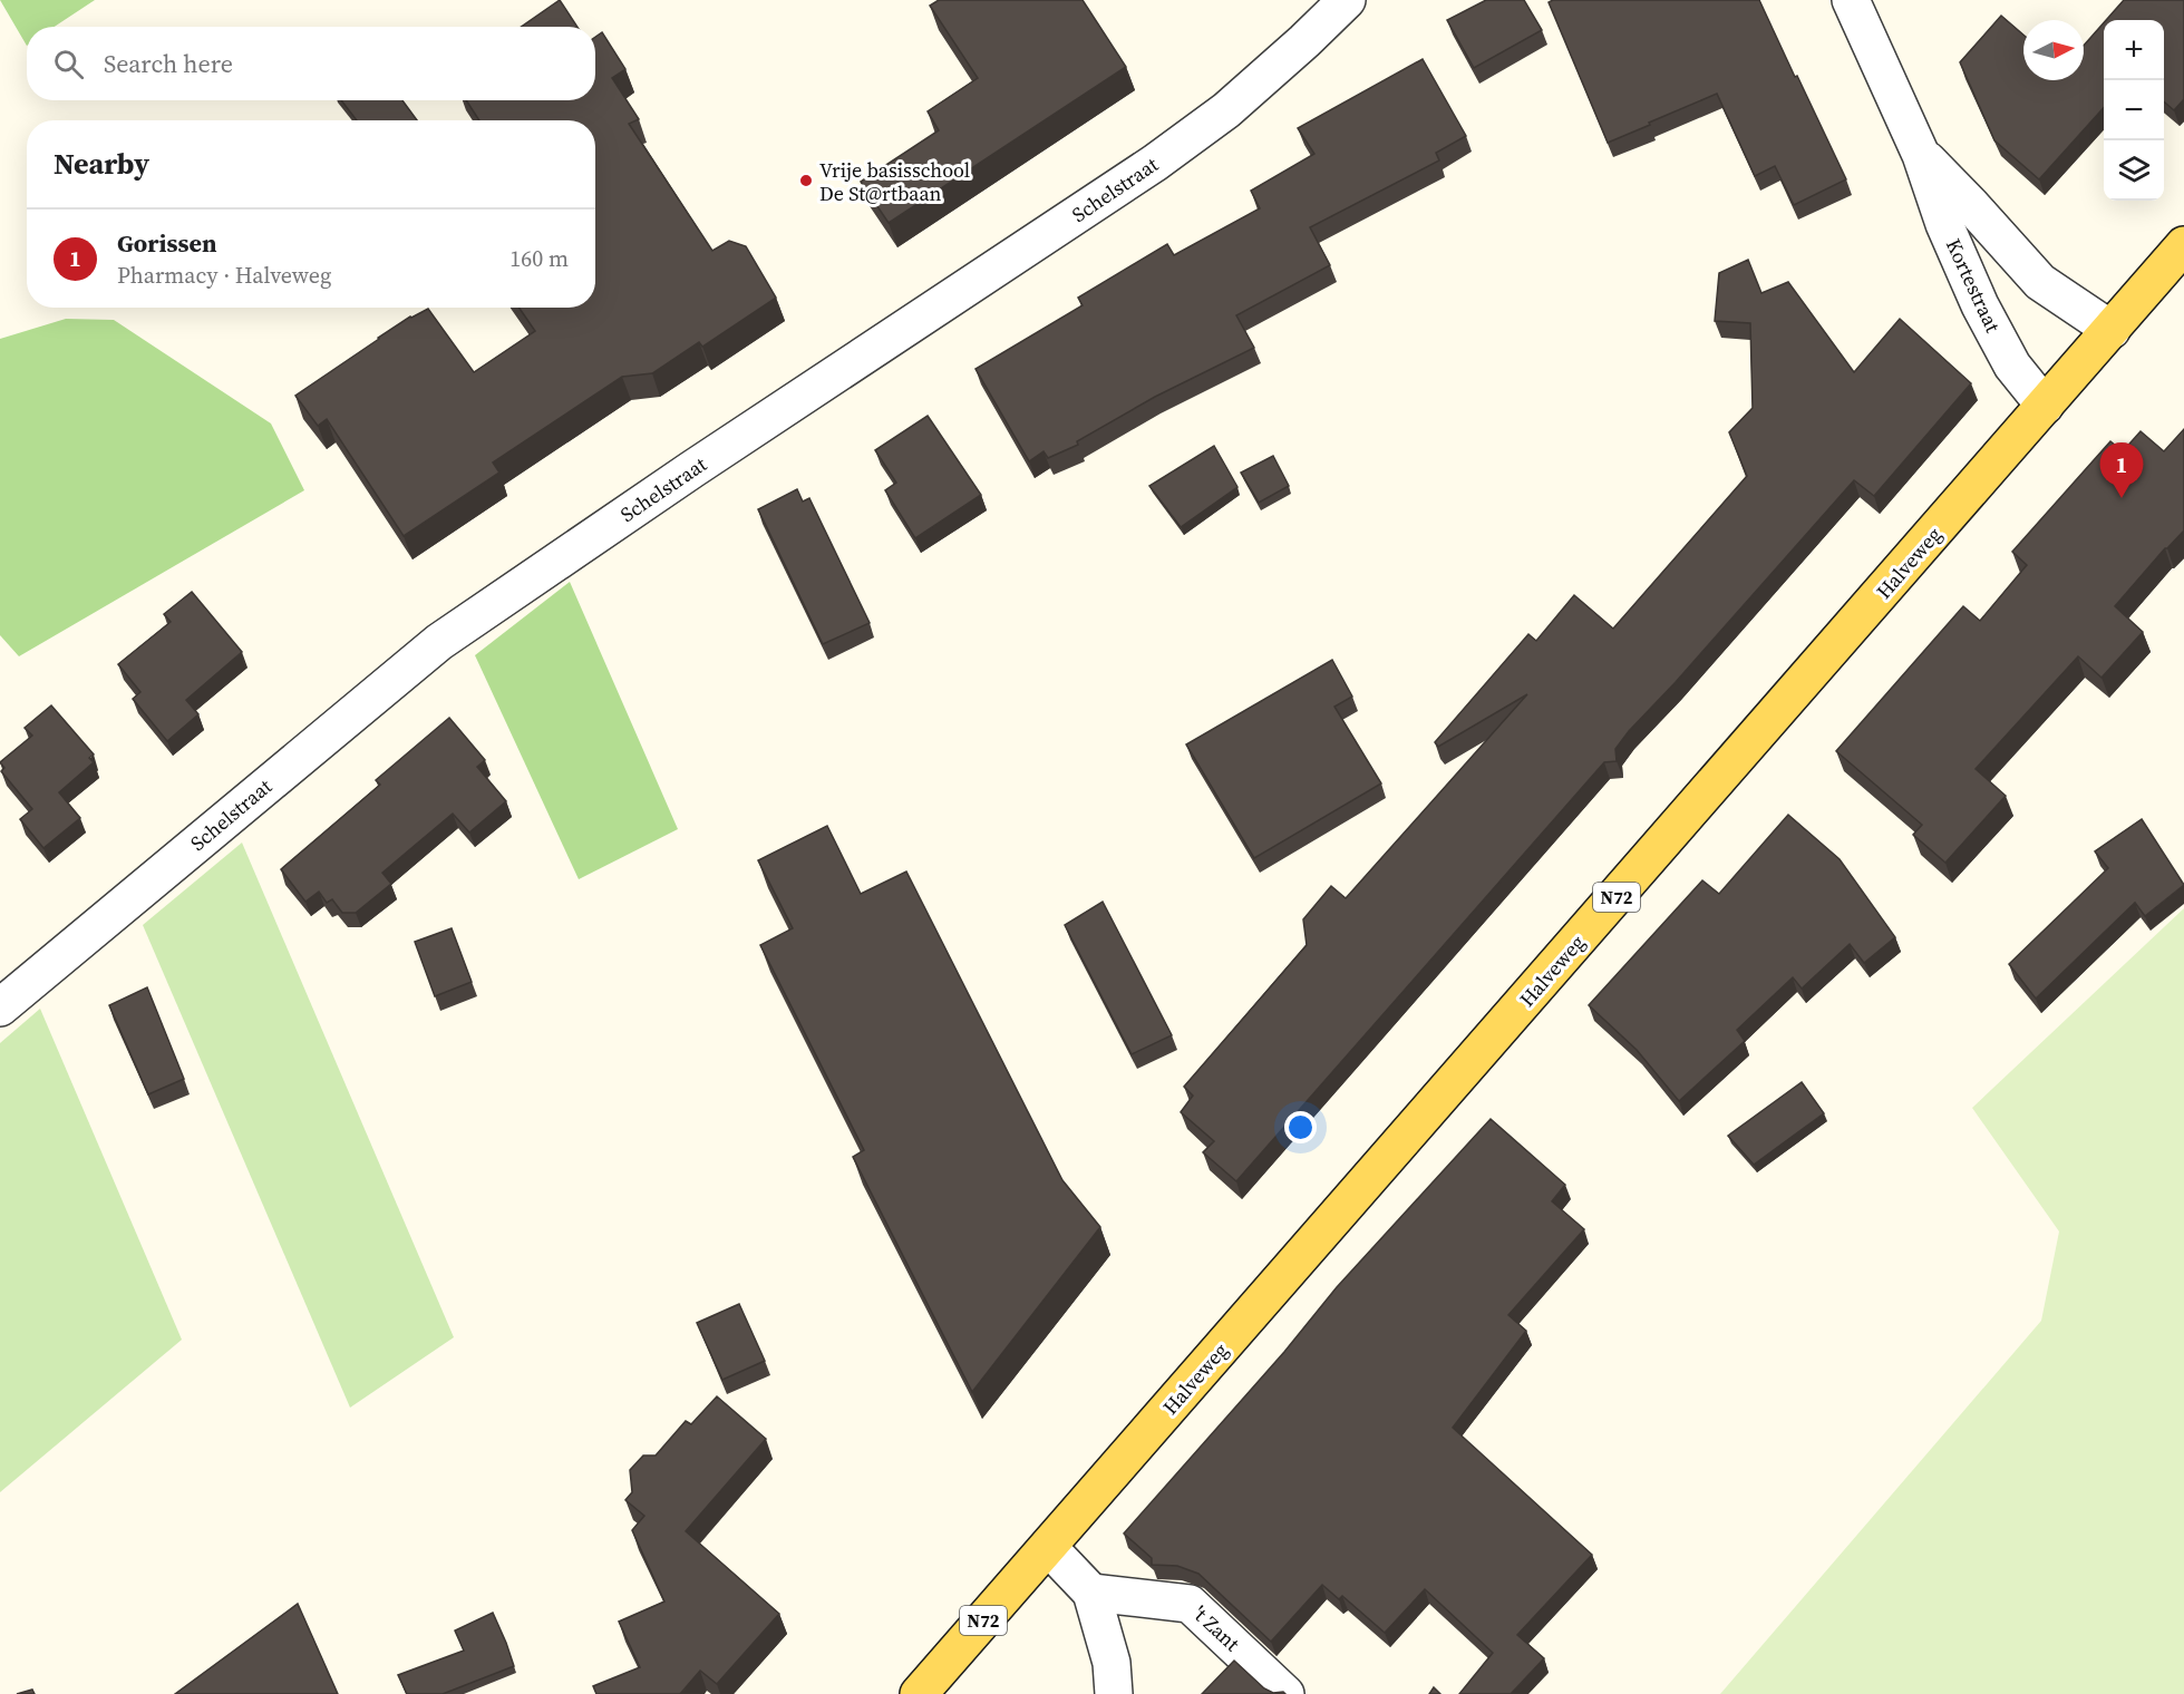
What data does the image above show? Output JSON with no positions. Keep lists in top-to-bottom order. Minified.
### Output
{"streets":{"main road":["Halveweg","N72"],"street":["Schelstraat","Kortestraat","'t Zant"]},"crossings":[["Kortestraat","Halveweg"]],"places":["Vrije basisschool De St@rtbaan"],"north":"right","page":{"map_buttons":["+","−"],"search":"Search here","heading":"Nearby","list":[{"mark":"1","name":"Gorissen","note":"Pharmacy · Halveweg","value":"160 m"}],"pins":"1"}}
